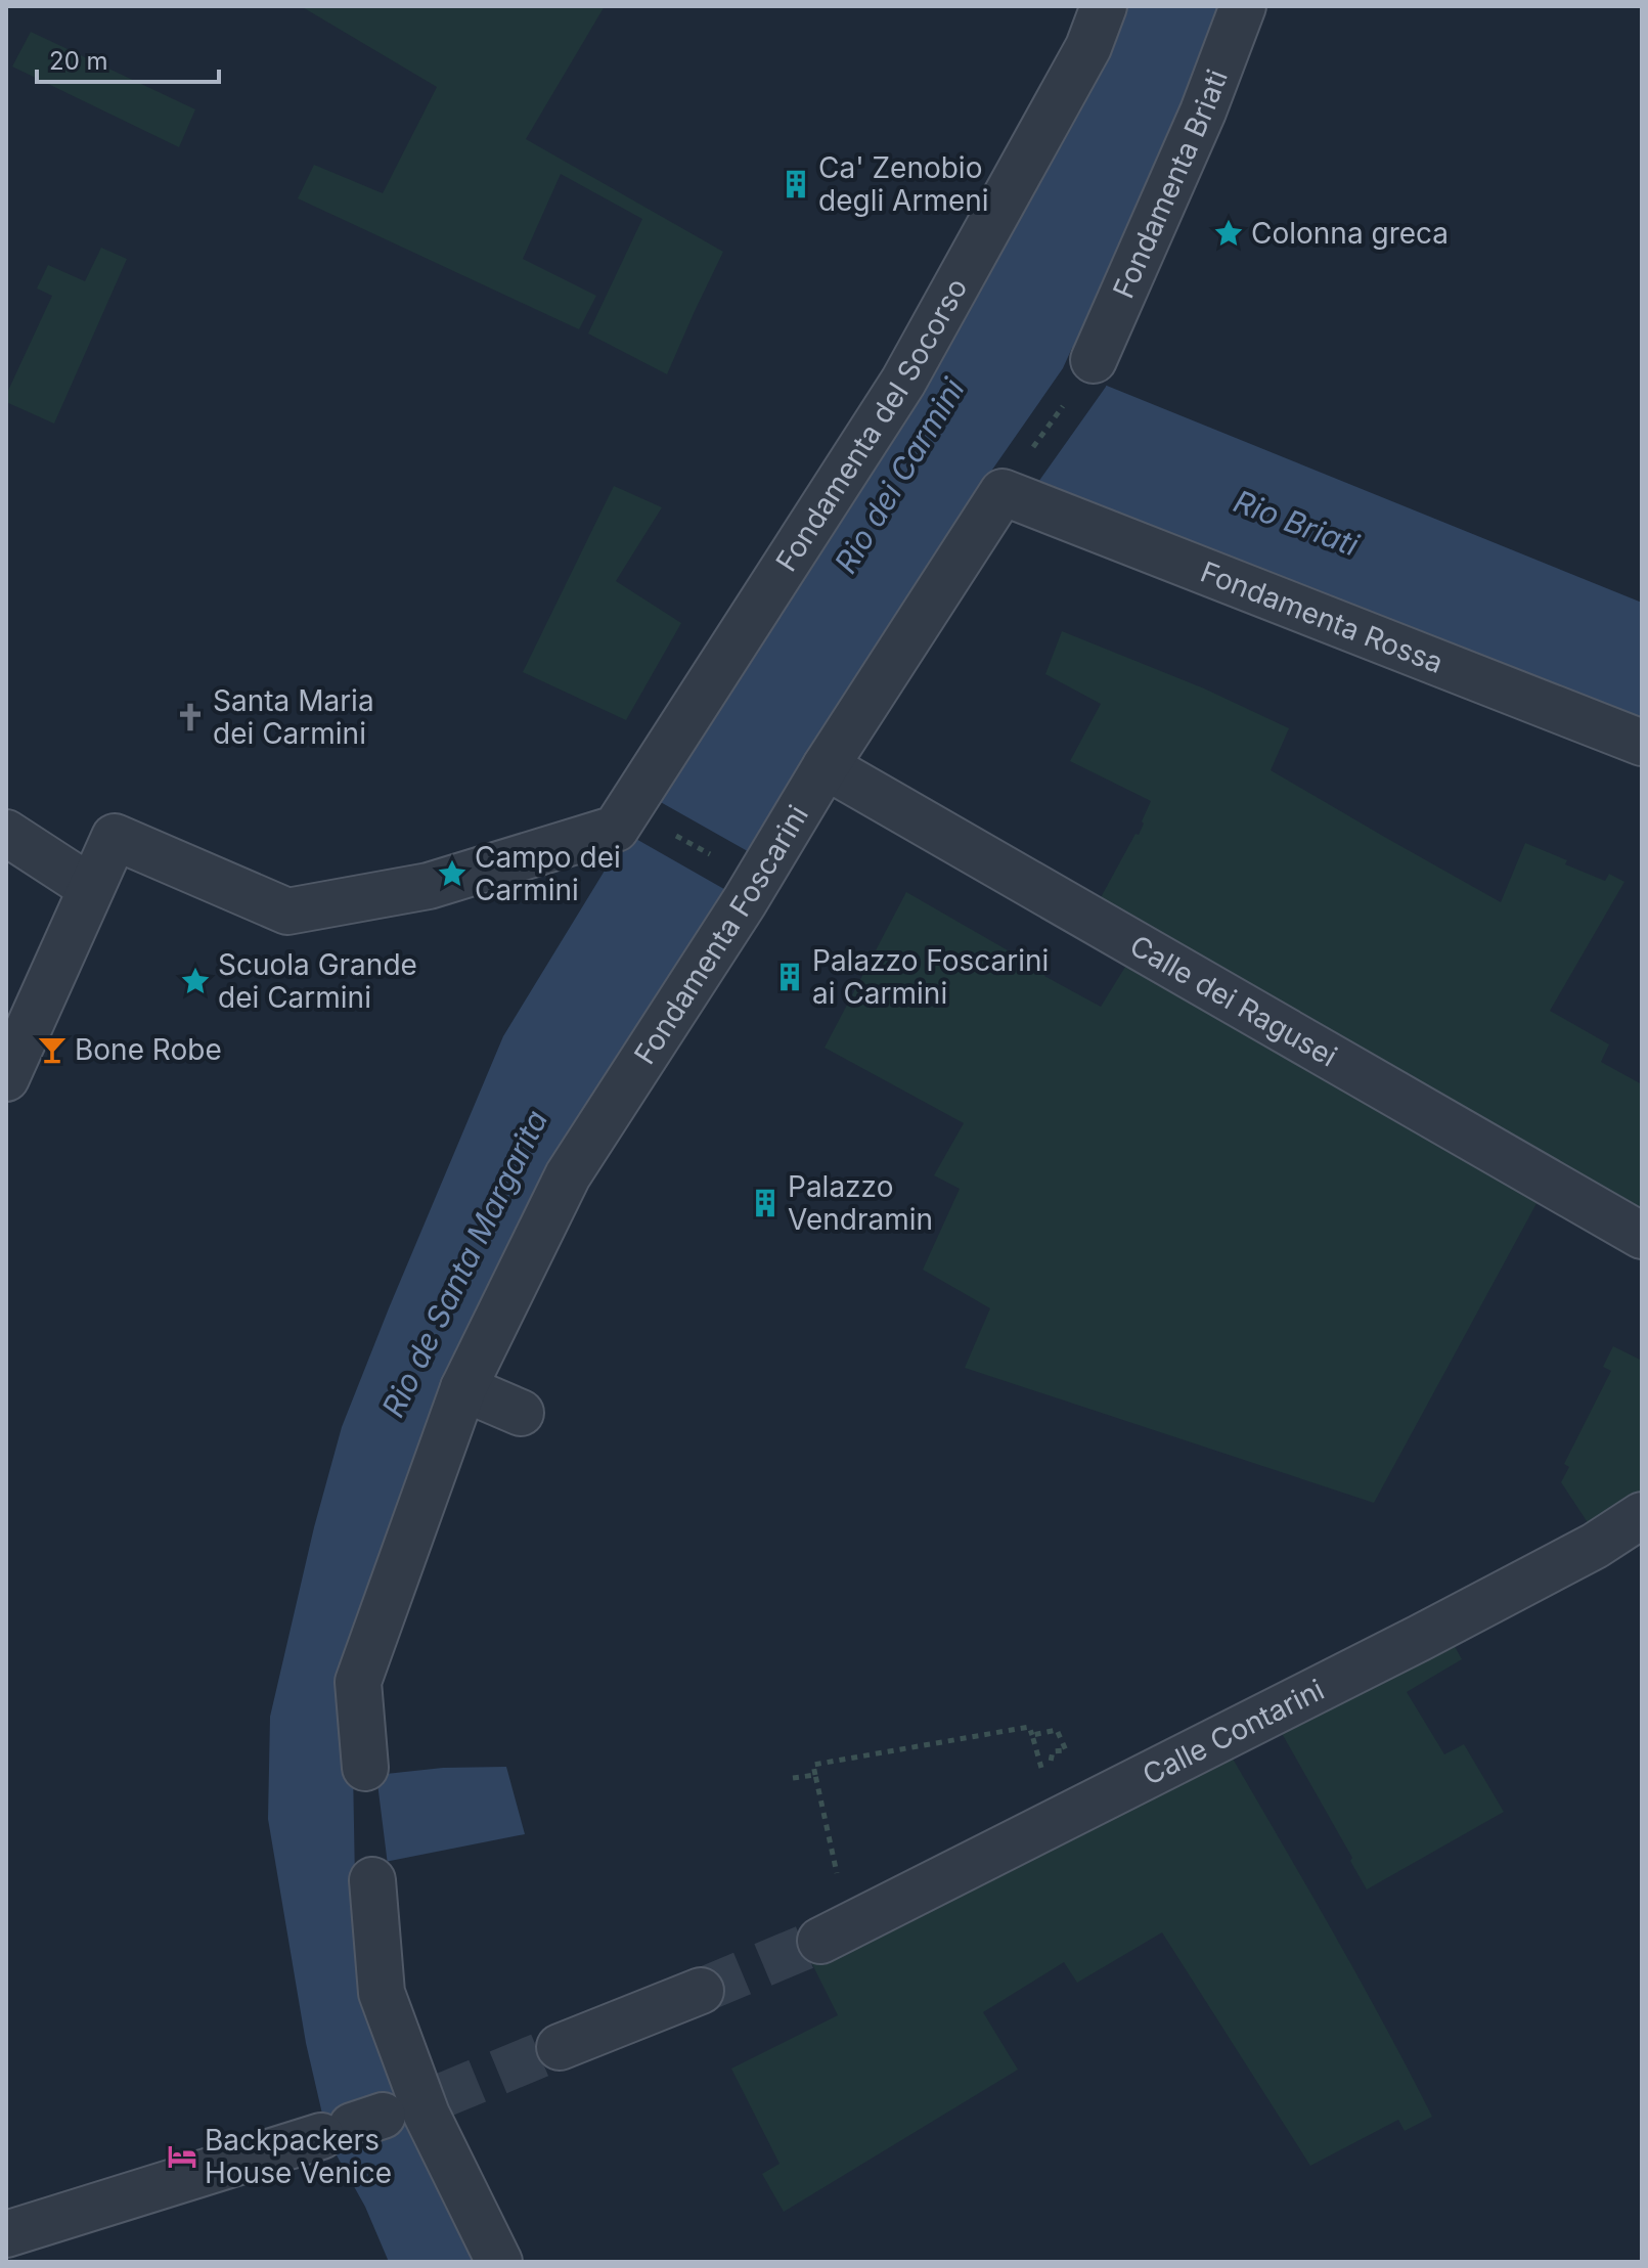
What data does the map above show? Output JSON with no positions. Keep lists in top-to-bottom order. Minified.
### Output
{"streets":{"street":["Fondamenta Briati","Fondamenta del Socorso","Fondamenta Rossa","Fondamenta Foscarini","Calle dei Ragusei","Calle Contarini"]},"crossings":[["Fondamenta Rossa","Fondamenta Foscarini"],["Fondamenta Foscarini","Calle dei Ragusei"]],"water":["Rio dei Carmini","Rio Briati","Rio de Santa Margarita"],"places":{"building":["Ca' Zenobio degli Armeni","Palazzo Foscarini ai Carmini","Palazzo Vendramin"],"place":["Colonna greca","Campo dei Carmini","Scuola Grande dei Carmini"],"church":["Santa Maria dei Carmini"],"bar":["Bone Robe"],"hotel":["Backpackers House Venice"]},"scale_bar":"20 m"}
